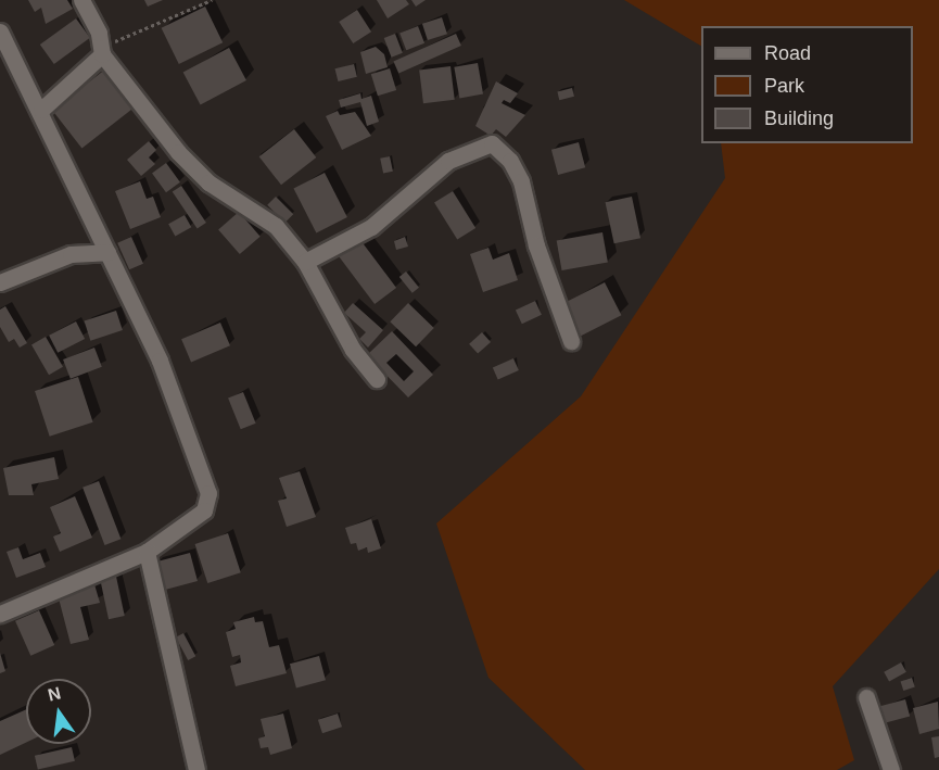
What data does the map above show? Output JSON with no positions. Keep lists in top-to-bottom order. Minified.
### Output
{"legend":["Road","Park","Building"],"north":"top"}
